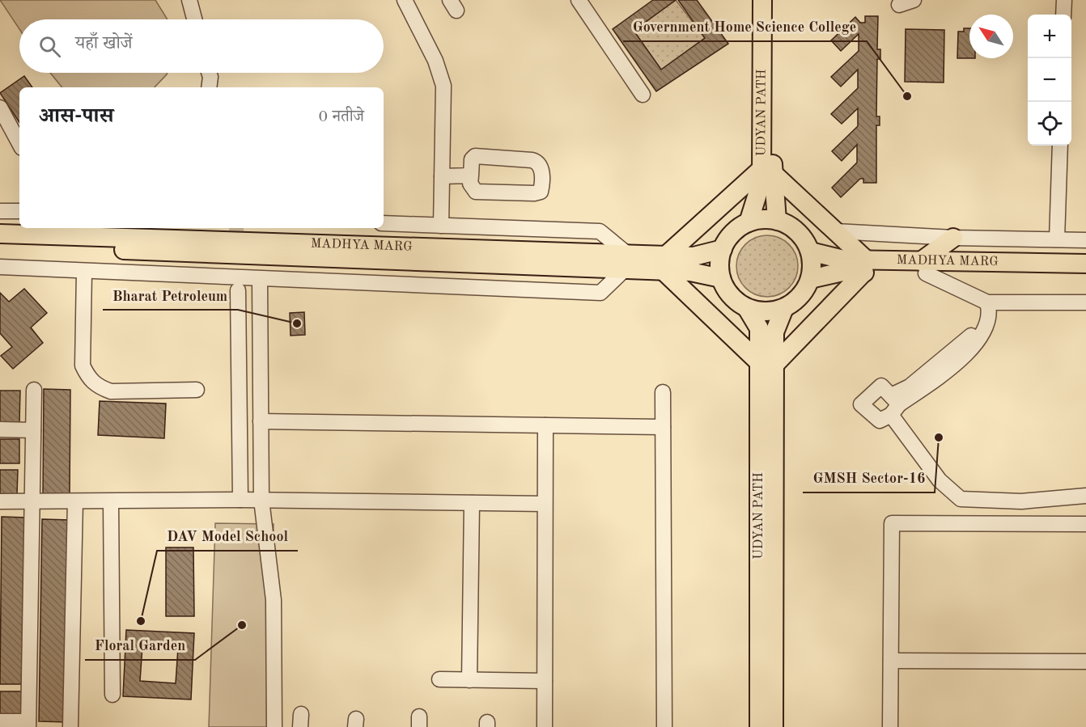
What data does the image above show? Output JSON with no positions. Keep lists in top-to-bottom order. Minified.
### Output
{"streets":{"main road":["UDYAN PATH","MADHYA MARG"]},"crossings":[["UDYAN PATH","MADHYA MARG"]],"places":["Government Home Science College","Bharat Petroleum","GMSH Sector-16","DAV Model School","Floral Garden"],"north":"top left","page":{"map_buttons":["+","−"],"search":"यहाँ खोजें","heading":["आस-पास","0 नतीजे"]}}
